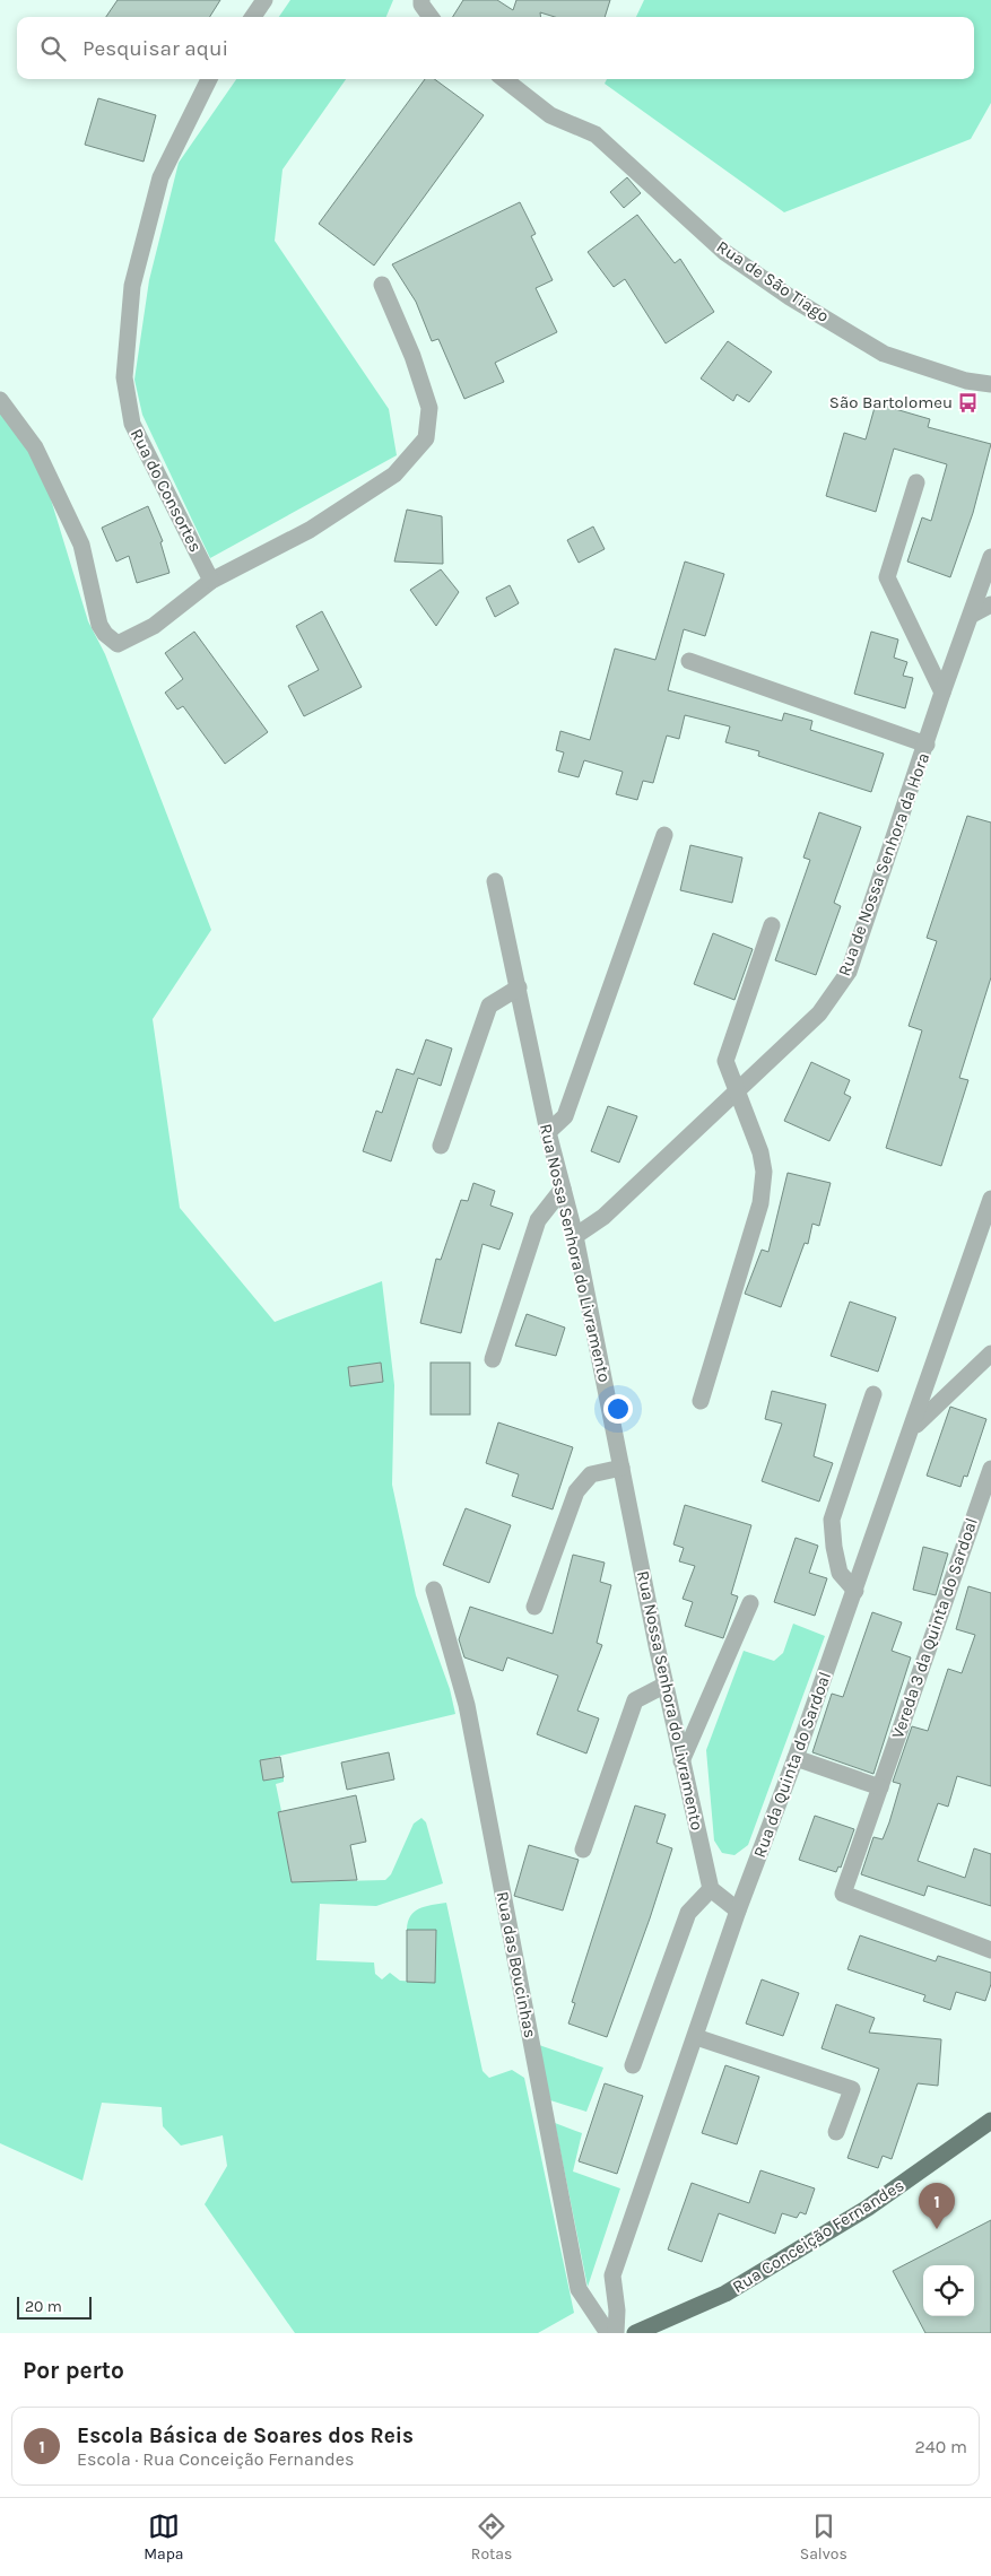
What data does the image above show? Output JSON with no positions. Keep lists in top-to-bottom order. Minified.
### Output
{"streets":{"main road":["Rua Conceição Fernandes"],"street":["Rua de São Tiago","Rua do Consortes","Rua de Nossa Senhora da Hora","Rua Nossa Senhora do Livramento","Vereda 3 da Quinta do Sardoal","Rua da Quinta do Sardoal","Rua das Boucinhas"]},"crossings":[["Rua de Nossa Senhora da Hora","Rua Nossa Senhora do Livramento"]],"places":{"bus stop":["São Bartolomeu"]},"scale_bar":"20 m","page":{"search":"Pesquisar aqui","pins":"1","scale":"20 m","heading":"Por perto","list":[{"mark":"1","name":"Escola Básica de Soares dos Reis","note":"Escola · Rua Conceição Fernandes","value":"240 m"}],"nav":["Mapa","Rotas","Salvos"]}}
